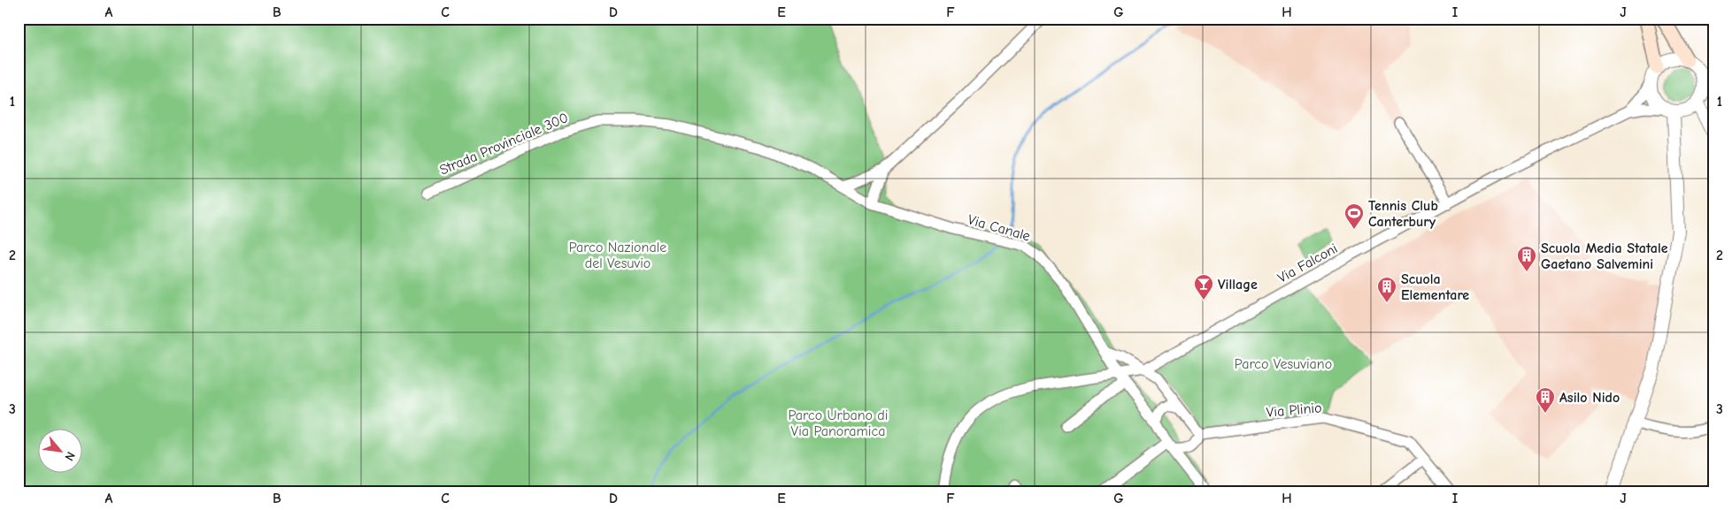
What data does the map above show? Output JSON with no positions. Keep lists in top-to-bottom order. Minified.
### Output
{"streets":{"street":["Strada Provinciale 300","Via Canale","Via Falconi","Via Plinio"]},"crossings":[["Strada Provinciale 300","Via Canale"],["Via Canale","Via Falconi"]],"parks":["Parco Nazionale del Vesuvio","Parco Vesuviano","Parco Urbano di Via Panoramica"],"places":{"sports":["Tennis Club Canterbury"],"building":["Scuola Media Statale Gaetano Salvemini","Scuola Elementare","Asilo Nido"],"bar":["Village"]},"north":"bottom right","grid":{"columns":["A","B","C","D","E","F","G","H","I","J"],"rows":["1","2","3"]}}
